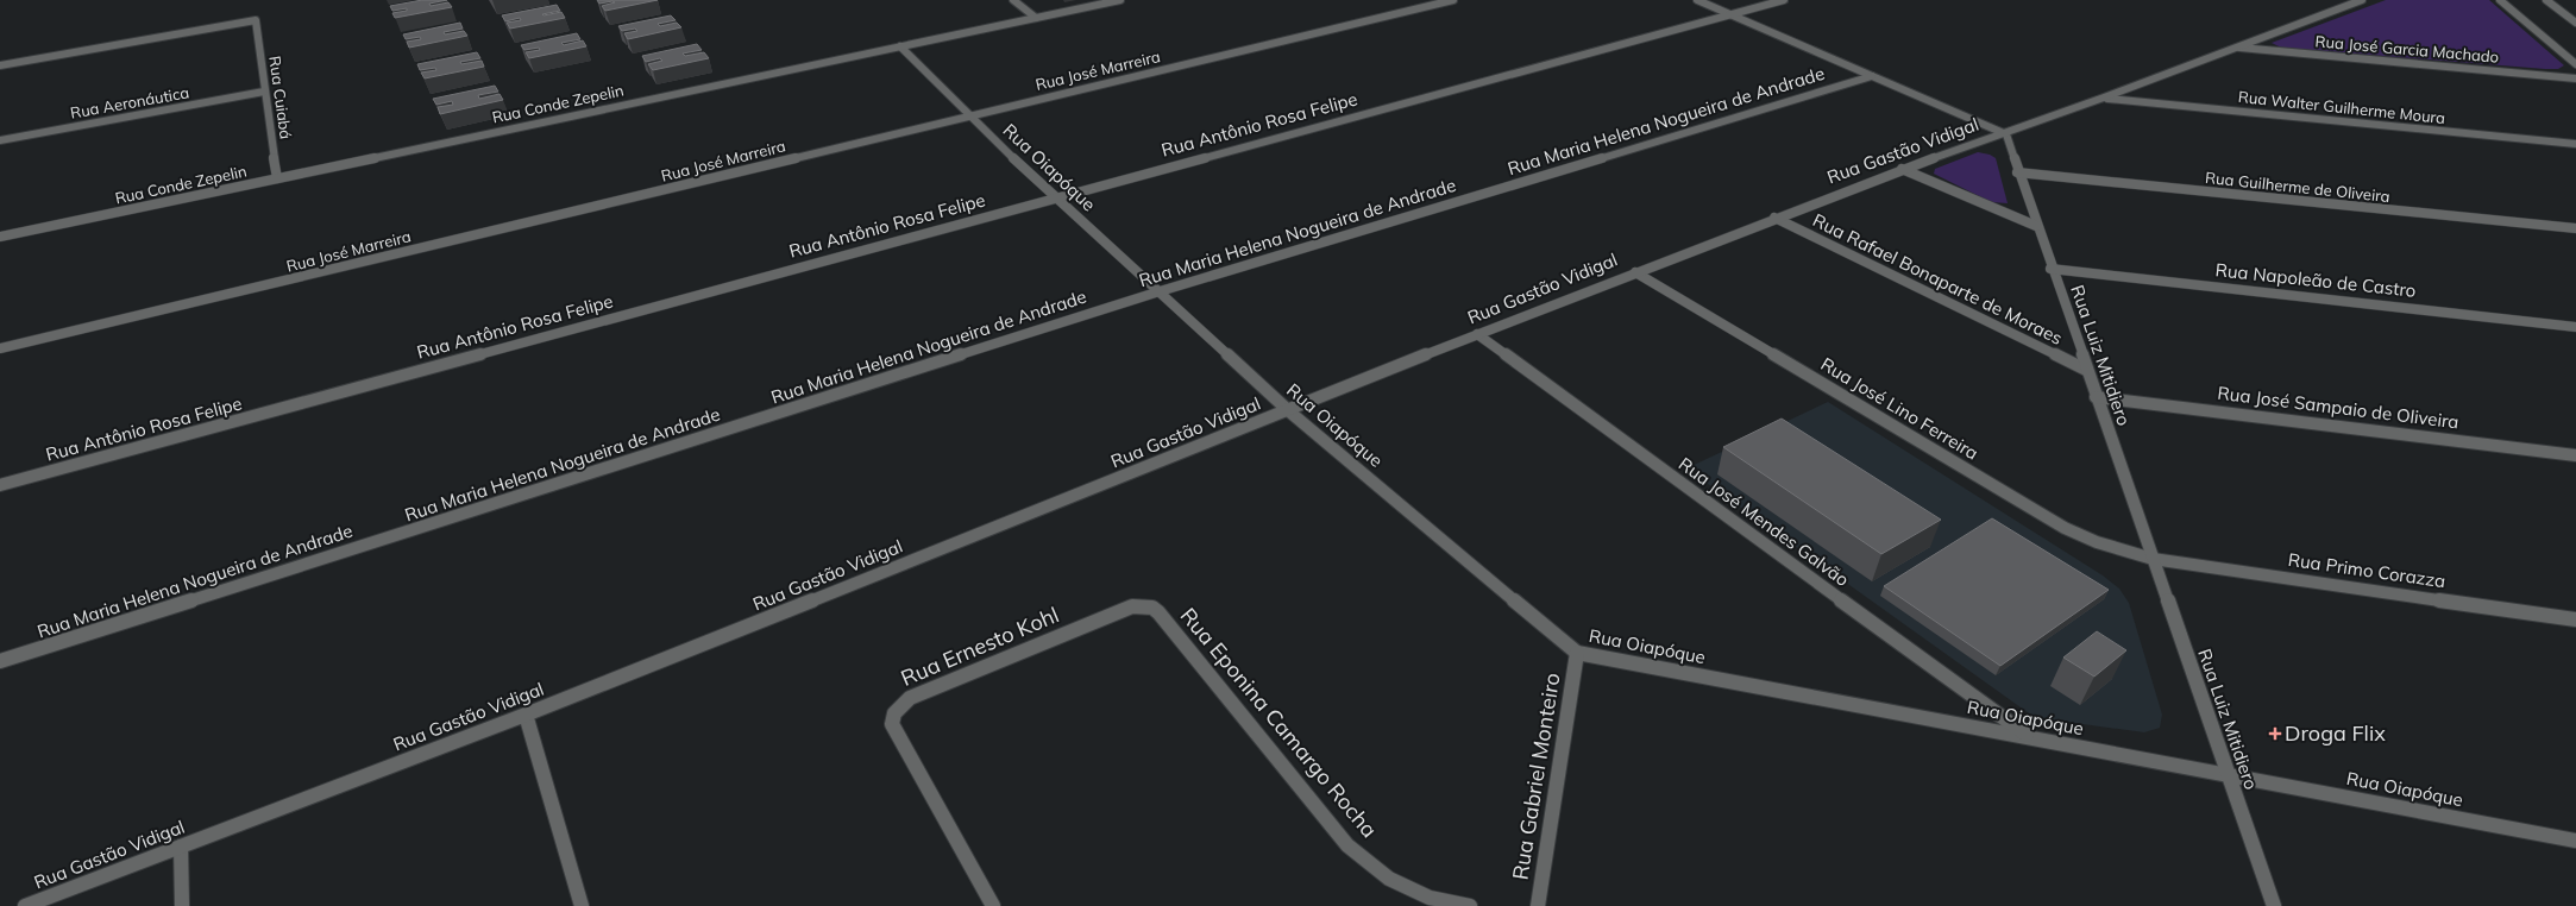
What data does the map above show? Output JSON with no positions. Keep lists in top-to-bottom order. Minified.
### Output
{"streets":{"street":["Rua José Garcia Machado","Rua José Marreira","Rua Cuiabá","Rua Aeronáutica","Rua Conde Zepelin","Rua Walter Guilherme Moura","Rua Maria Helena Nogueira de Andrade","Rua Antônio Rosa Felipe","Rua Gastão Vidigal","Rua Oiapóque","Rua Guilherme de Oliveira","Rua Rafael Bonaparte de Moraes","Rua Napoleão de Castro","Rua Luiz Mitidiero","Rua José Sampaio de Oliveira","Rua José Lino Ferreira","Rua José Mendes Galvão","Rua Primo Corazza","Rua Ernesto Kohl","Rua Eponina Camargo Rocha","Rua Gabriel Monteiro"]},"crossings":[["Rua José Garcia Machado","Rua Gastão Vidigal"],["Rua José Marreira","Rua Oiapóque"],["Rua Cuiabá","Rua Aeronáutica"],["Rua Cuiabá","Rua Conde Zepelin"],["Rua Conde Zepelin","Rua Oiapóque"],["Rua Walter Guilherme Moura","Rua Gastão Vidigal"],["Rua Maria Helena Nogueira de Andrade","Rua Oiapóque"],["Rua Antônio Rosa Felipe","Rua Oiapóque"],["Rua Gastão Vidigal","Rua Oiapóque"],["Rua Gastão Vidigal","Rua Rafael Bonaparte de Moraes"],["Rua Gastão Vidigal","Rua Luiz Mitidiero"],["Rua Gastão Vidigal","Rua José Lino Ferreira"],["Rua Gastão Vidigal","Rua José Mendes Galvão"],["Rua Oiapóque","Rua Luiz Mitidiero"],["Rua Oiapóque","Rua José Mendes Galvão"],["Rua Oiapóque","Rua Gabriel Monteiro"],["Rua Guilherme de Oliveira","Rua Luiz Mitidiero"],["Rua Rafael Bonaparte de Moraes","Rua Luiz Mitidiero"],["Rua Napoleão de Castro","Rua Luiz Mitidiero"],["Rua Luiz Mitidiero","Rua José Sampaio de Oliveira"],["Rua Luiz Mitidiero","Rua José Lino Ferreira"],["Rua Luiz Mitidiero","Rua Primo Corazza"],["Rua José Lino Ferreira","Rua Primo Corazza"],["Rua Ernesto Kohl","Rua Eponina Camargo Rocha"]],"places":{"health":["Droga Flix"]}}
